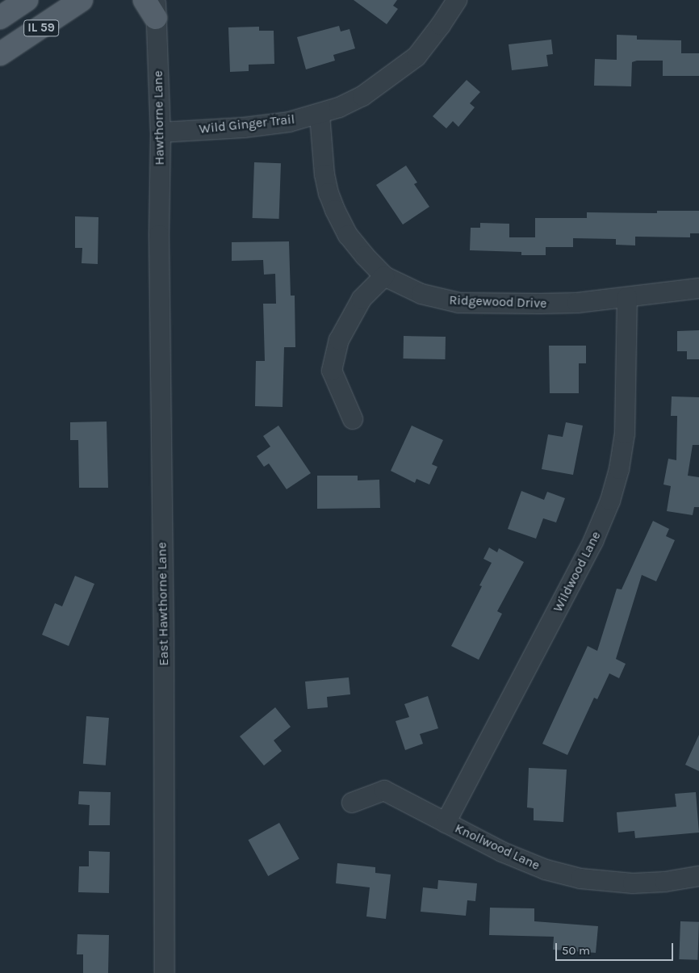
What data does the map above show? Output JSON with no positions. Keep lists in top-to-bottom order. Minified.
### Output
{"streets":{"main road":["IL 59"],"street":["Hawthorne Lane","Wild Ginger Trail","Ridgewood Drive","Wildwood Lane","East Hawthorne Lane","Knollwood Lane"]},"crossings":[["Hawthorne Lane","Wild Ginger Trail"],["Hawthorne Lane","East Hawthorne Lane"],["Wild Ginger Trail","Ridgewood Drive"],["Ridgewood Drive","Wildwood Lane"],["Wildwood Lane","Knollwood Lane"]],"scale_bar":"50 m"}
